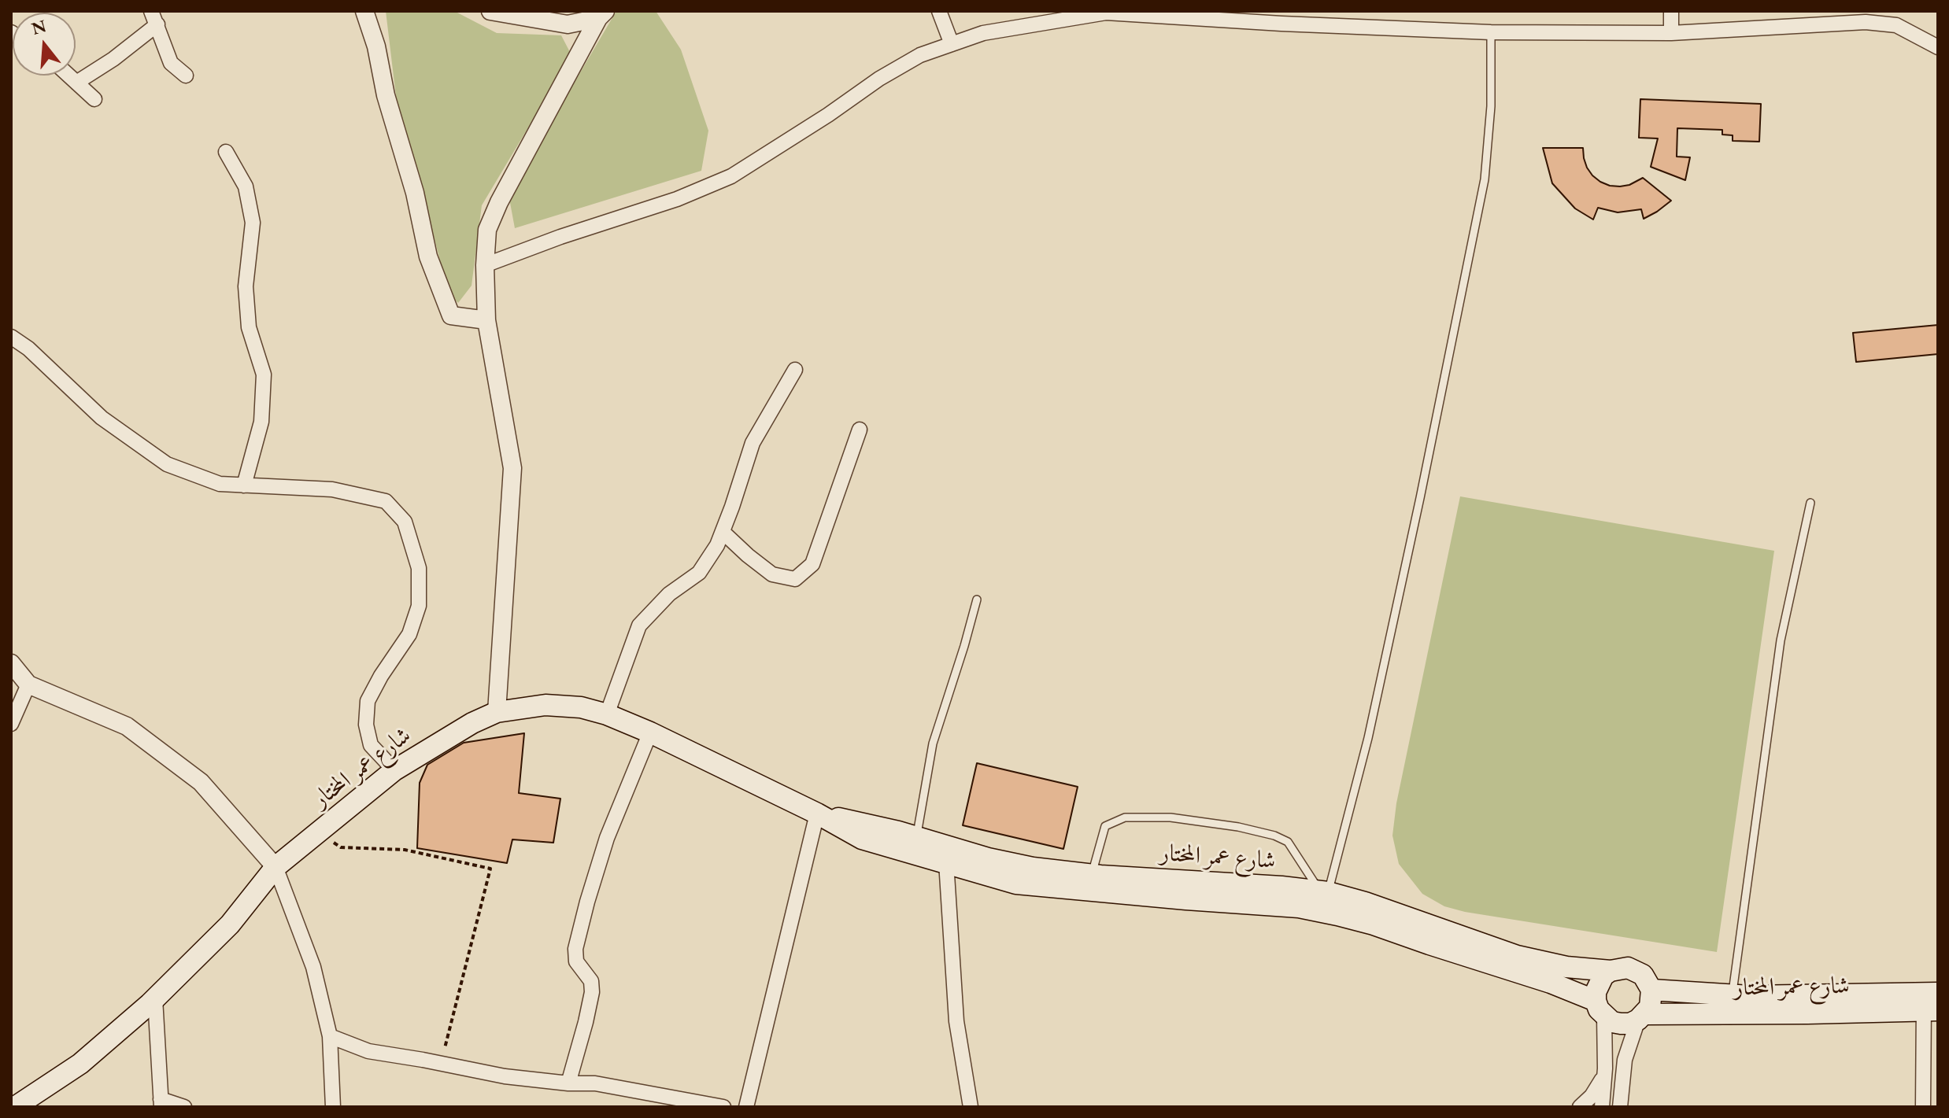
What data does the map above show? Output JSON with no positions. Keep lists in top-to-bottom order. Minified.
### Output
{"streets":{"main road":["شارع عمر المختار"]},"north":"top"}
